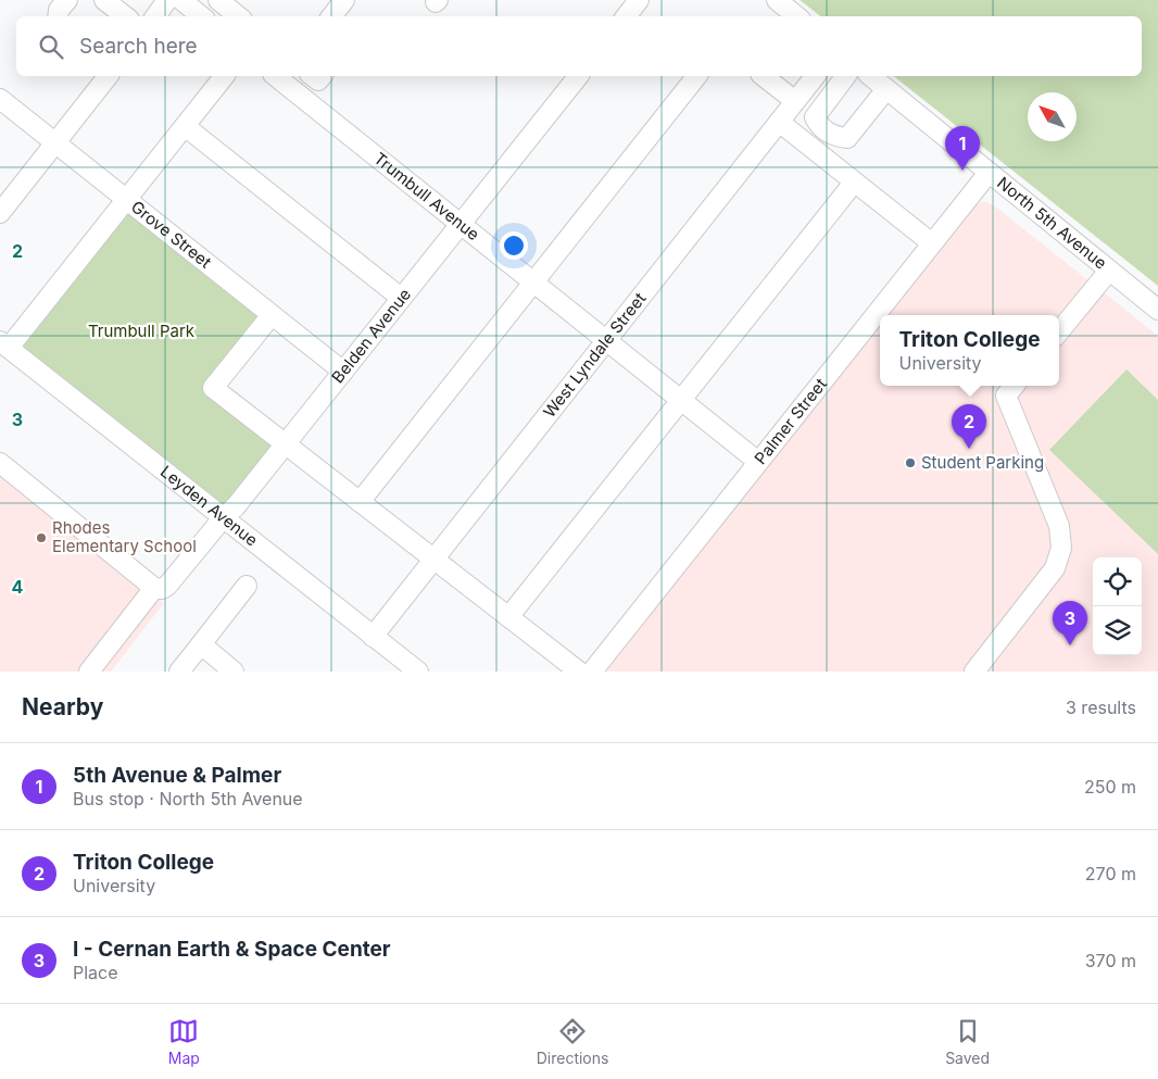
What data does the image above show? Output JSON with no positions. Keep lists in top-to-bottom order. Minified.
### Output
{"streets":{"street":["Trumbull Avenue","North 5th Avenue","Grove Street","Belden Avenue","West Lyndale Street","Palmer Street","Leyden Avenue"]},"crossings":[["Trumbull Avenue","Belden Avenue"],["Trumbull Avenue","West Lyndale Street"],["Trumbull Avenue","Palmer Street"],["North 5th Avenue","Palmer Street"],["Grove Street","Belden Avenue"],["Belden Avenue","Leyden Avenue"],["West Lyndale Street","Leyden Avenue"]],"parks":["Trumbull Park"],"places":["Student Parking","Rhodes Elementary School"],"north":"top left","page":{"search":"Search here","pins":["1","2","3"],"popup":["Triton College","University"],"heading":["Nearby","3 results"],"list":[{"mark":"1","name":"5th Avenue & Palmer","note":"Bus stop · North 5th Avenue","value":"250 m"},{"mark":"2","name":"Triton College","note":"University","value":"270 m"},{"mark":"3","name":"I - Cernan Earth & Space Center","note":"Place","value":"370 m"}],"nav":["Map","Directions","Saved"]},"grid":{"rows":["2","3","4"]}}
